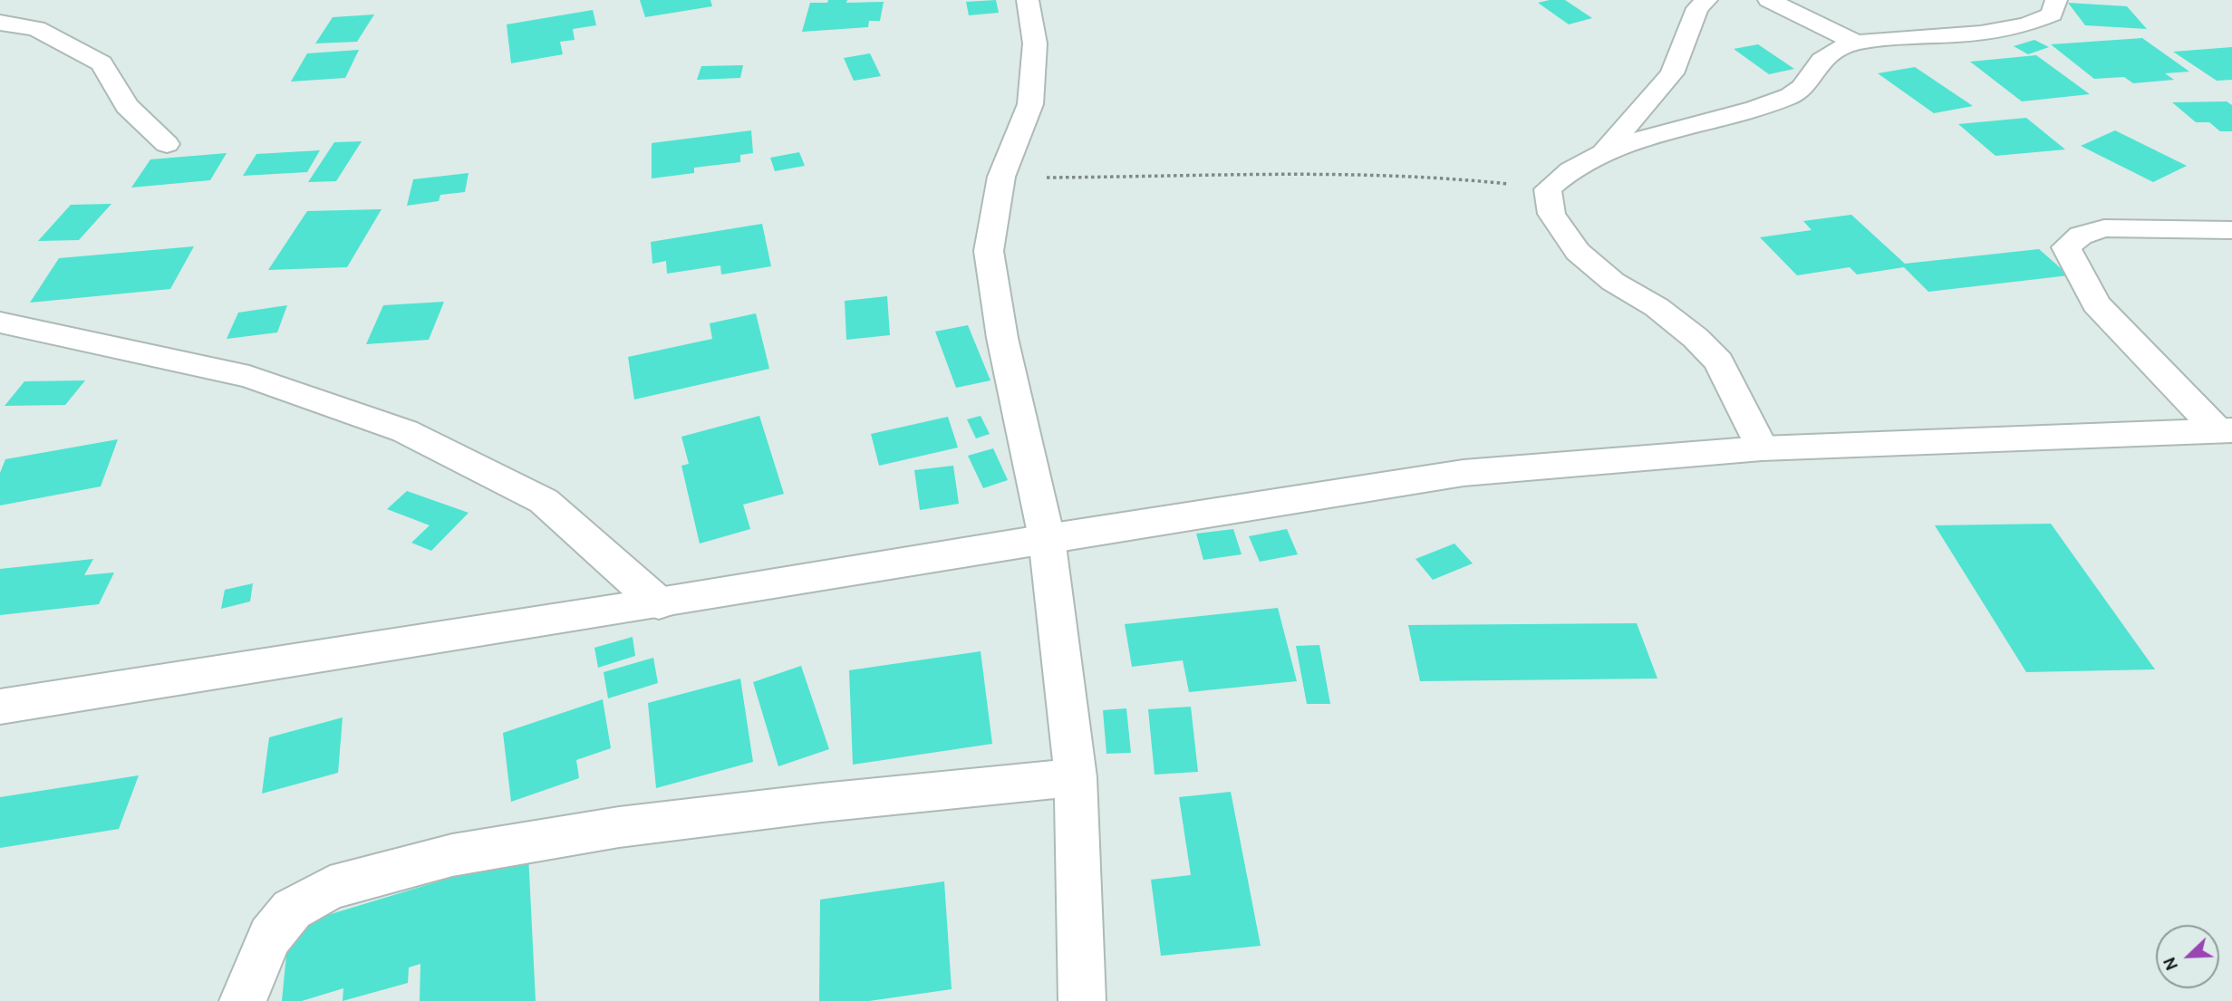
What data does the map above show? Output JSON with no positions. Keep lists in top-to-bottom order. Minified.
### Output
{"north":"bottom left"}
